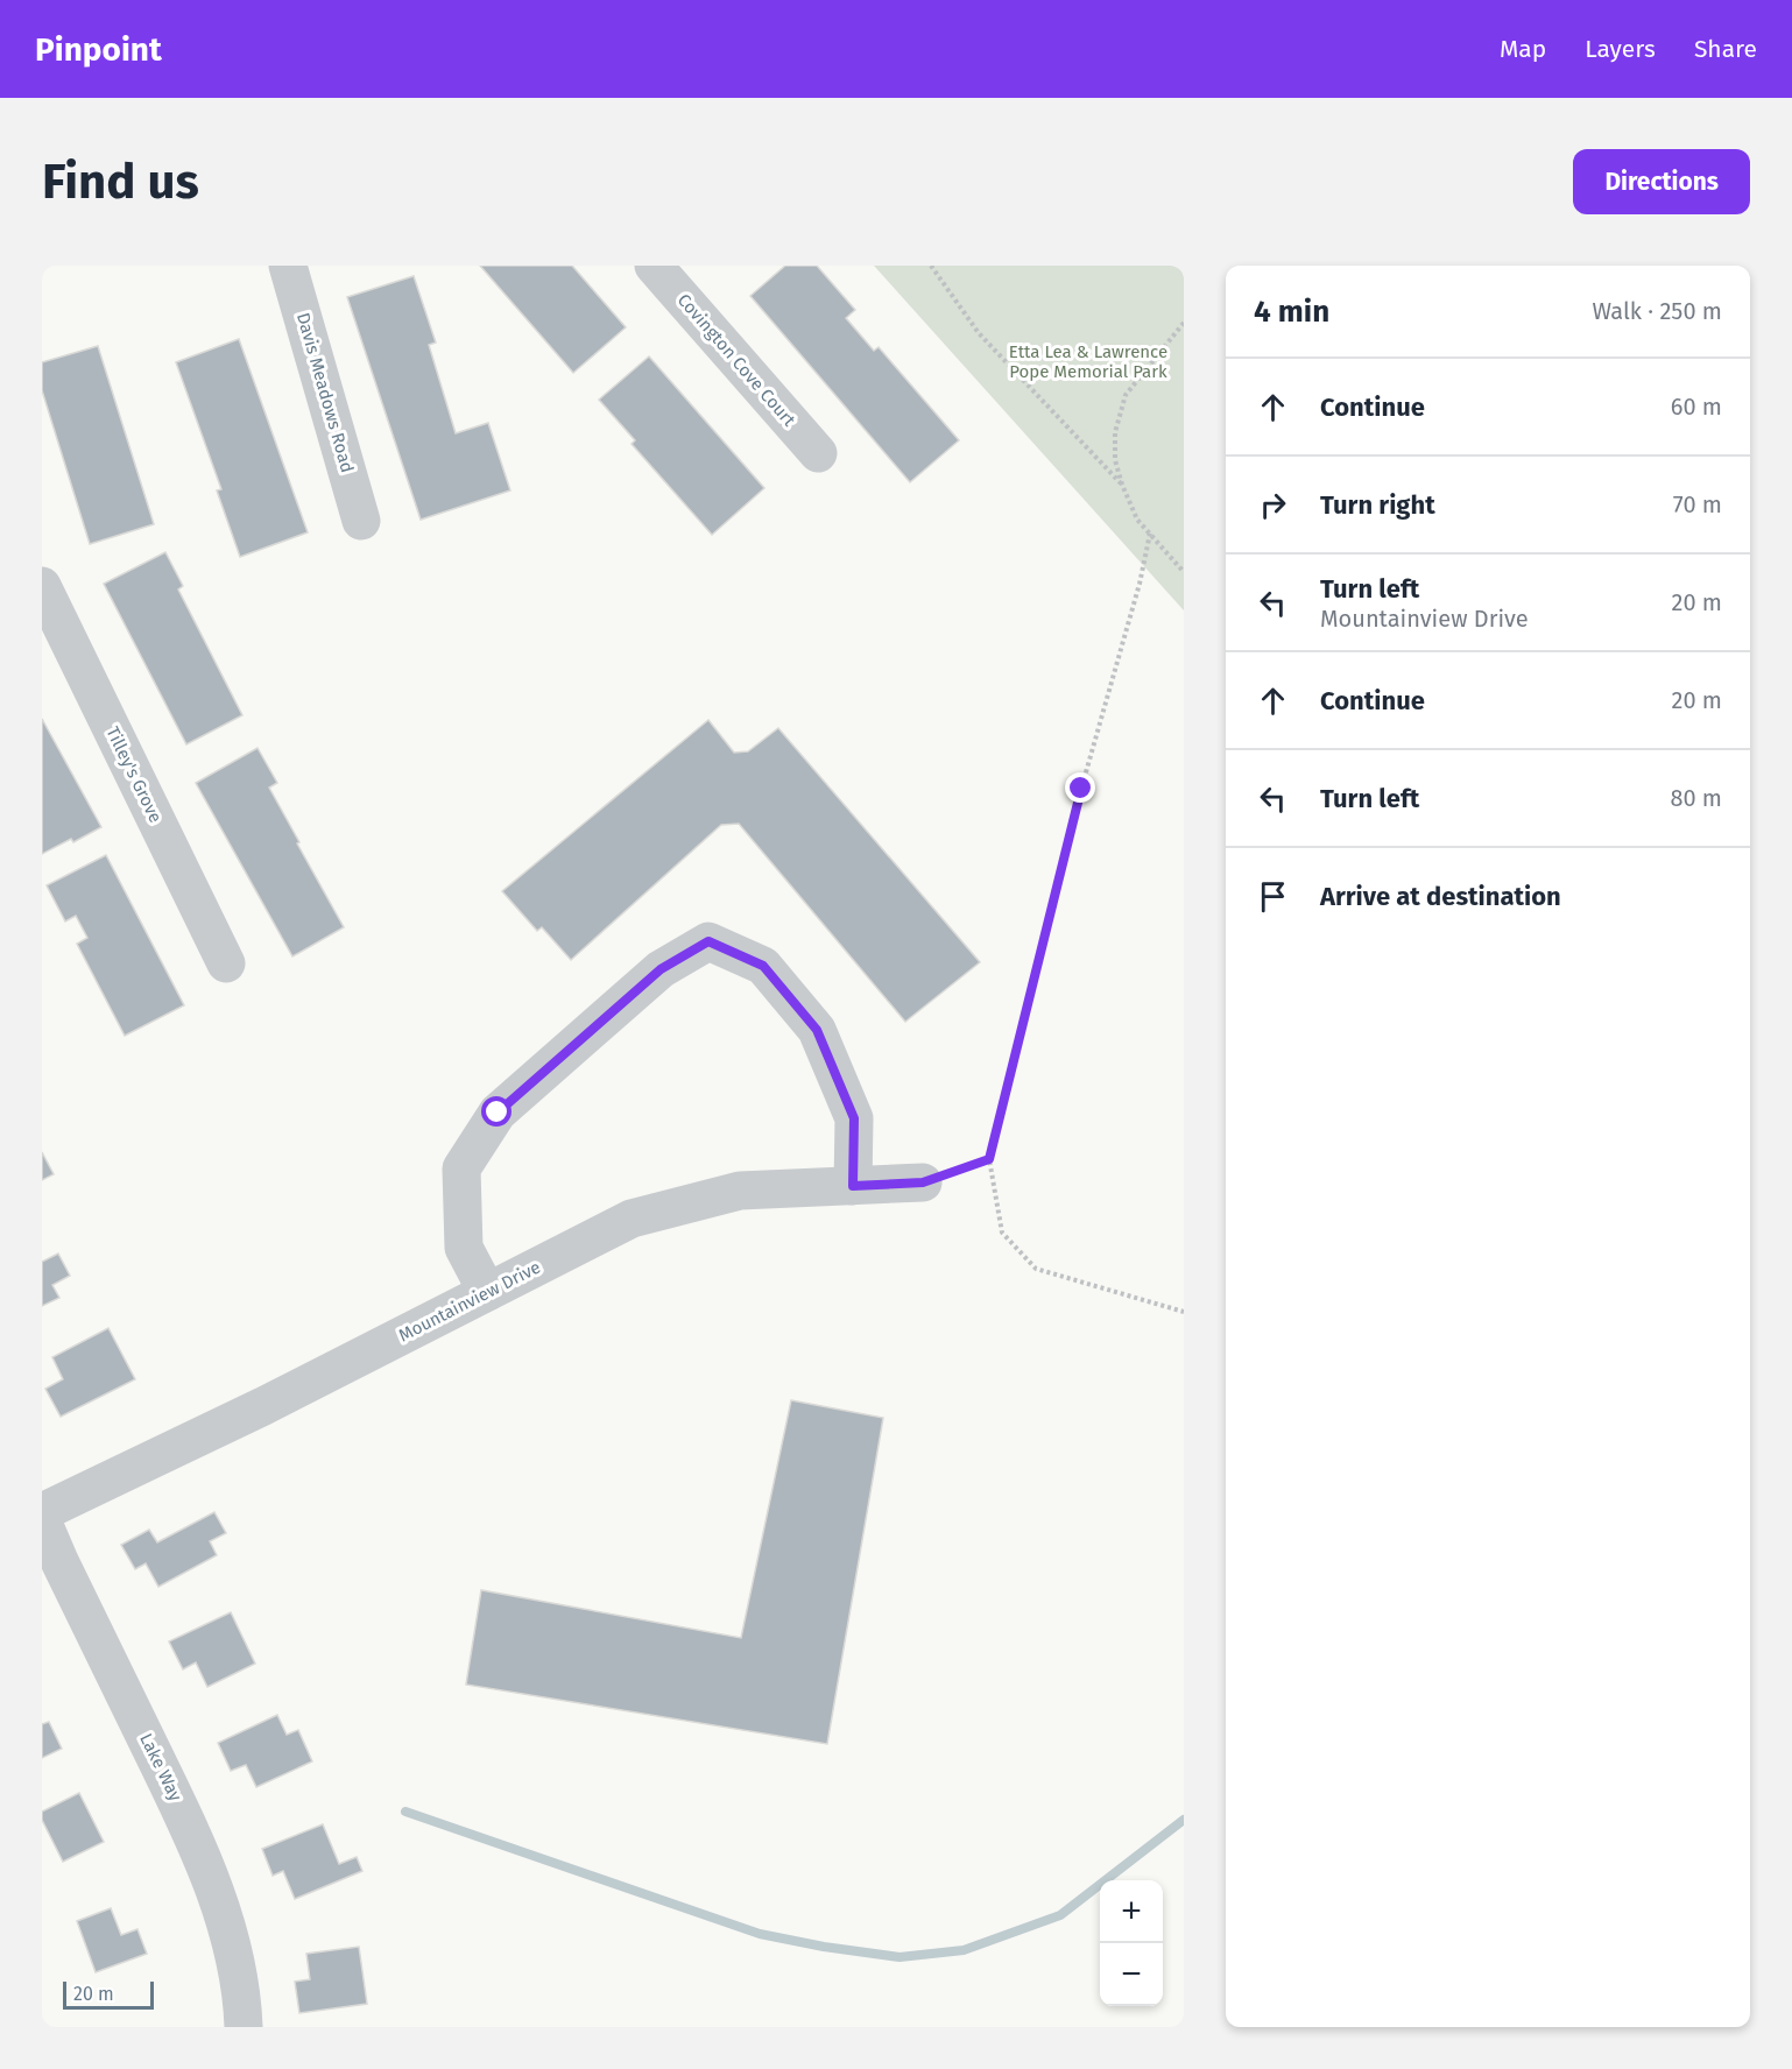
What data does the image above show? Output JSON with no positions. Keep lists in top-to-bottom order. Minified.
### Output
{"streets":{"street":["Covington Cove Court","Davis Meadows Road","Tilley's Grove","Mountainview Drive","Lake Way"]},"parks":["Etta Lea & Lawrence Pope Memorial Park"],"scale_bar":"20 m","page":{"header":"Pinpoint","nav":["Map","Layers","Share"],"buttons":"Directions","title":"Find us","heading":["4 min","Walk · 250 m"],"list":[["Continue","60 m"],["Turn right","70 m"],["Turn left","Mountainview Drive","20 m"],["Continue","20 m"],["Turn left","80 m"],"Arrive at destination"],"map_buttons":["+","−"],"scale":"20 m"}}
